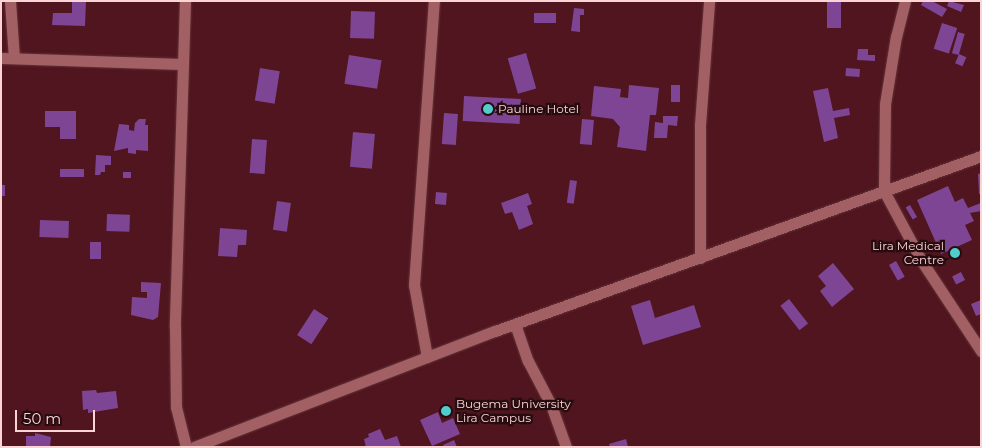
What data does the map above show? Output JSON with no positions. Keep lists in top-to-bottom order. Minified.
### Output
{"places":["Pauline Hotel","Lira Medical Centre","Bugema University Lira Campus"],"scale_bar":"50 m"}
